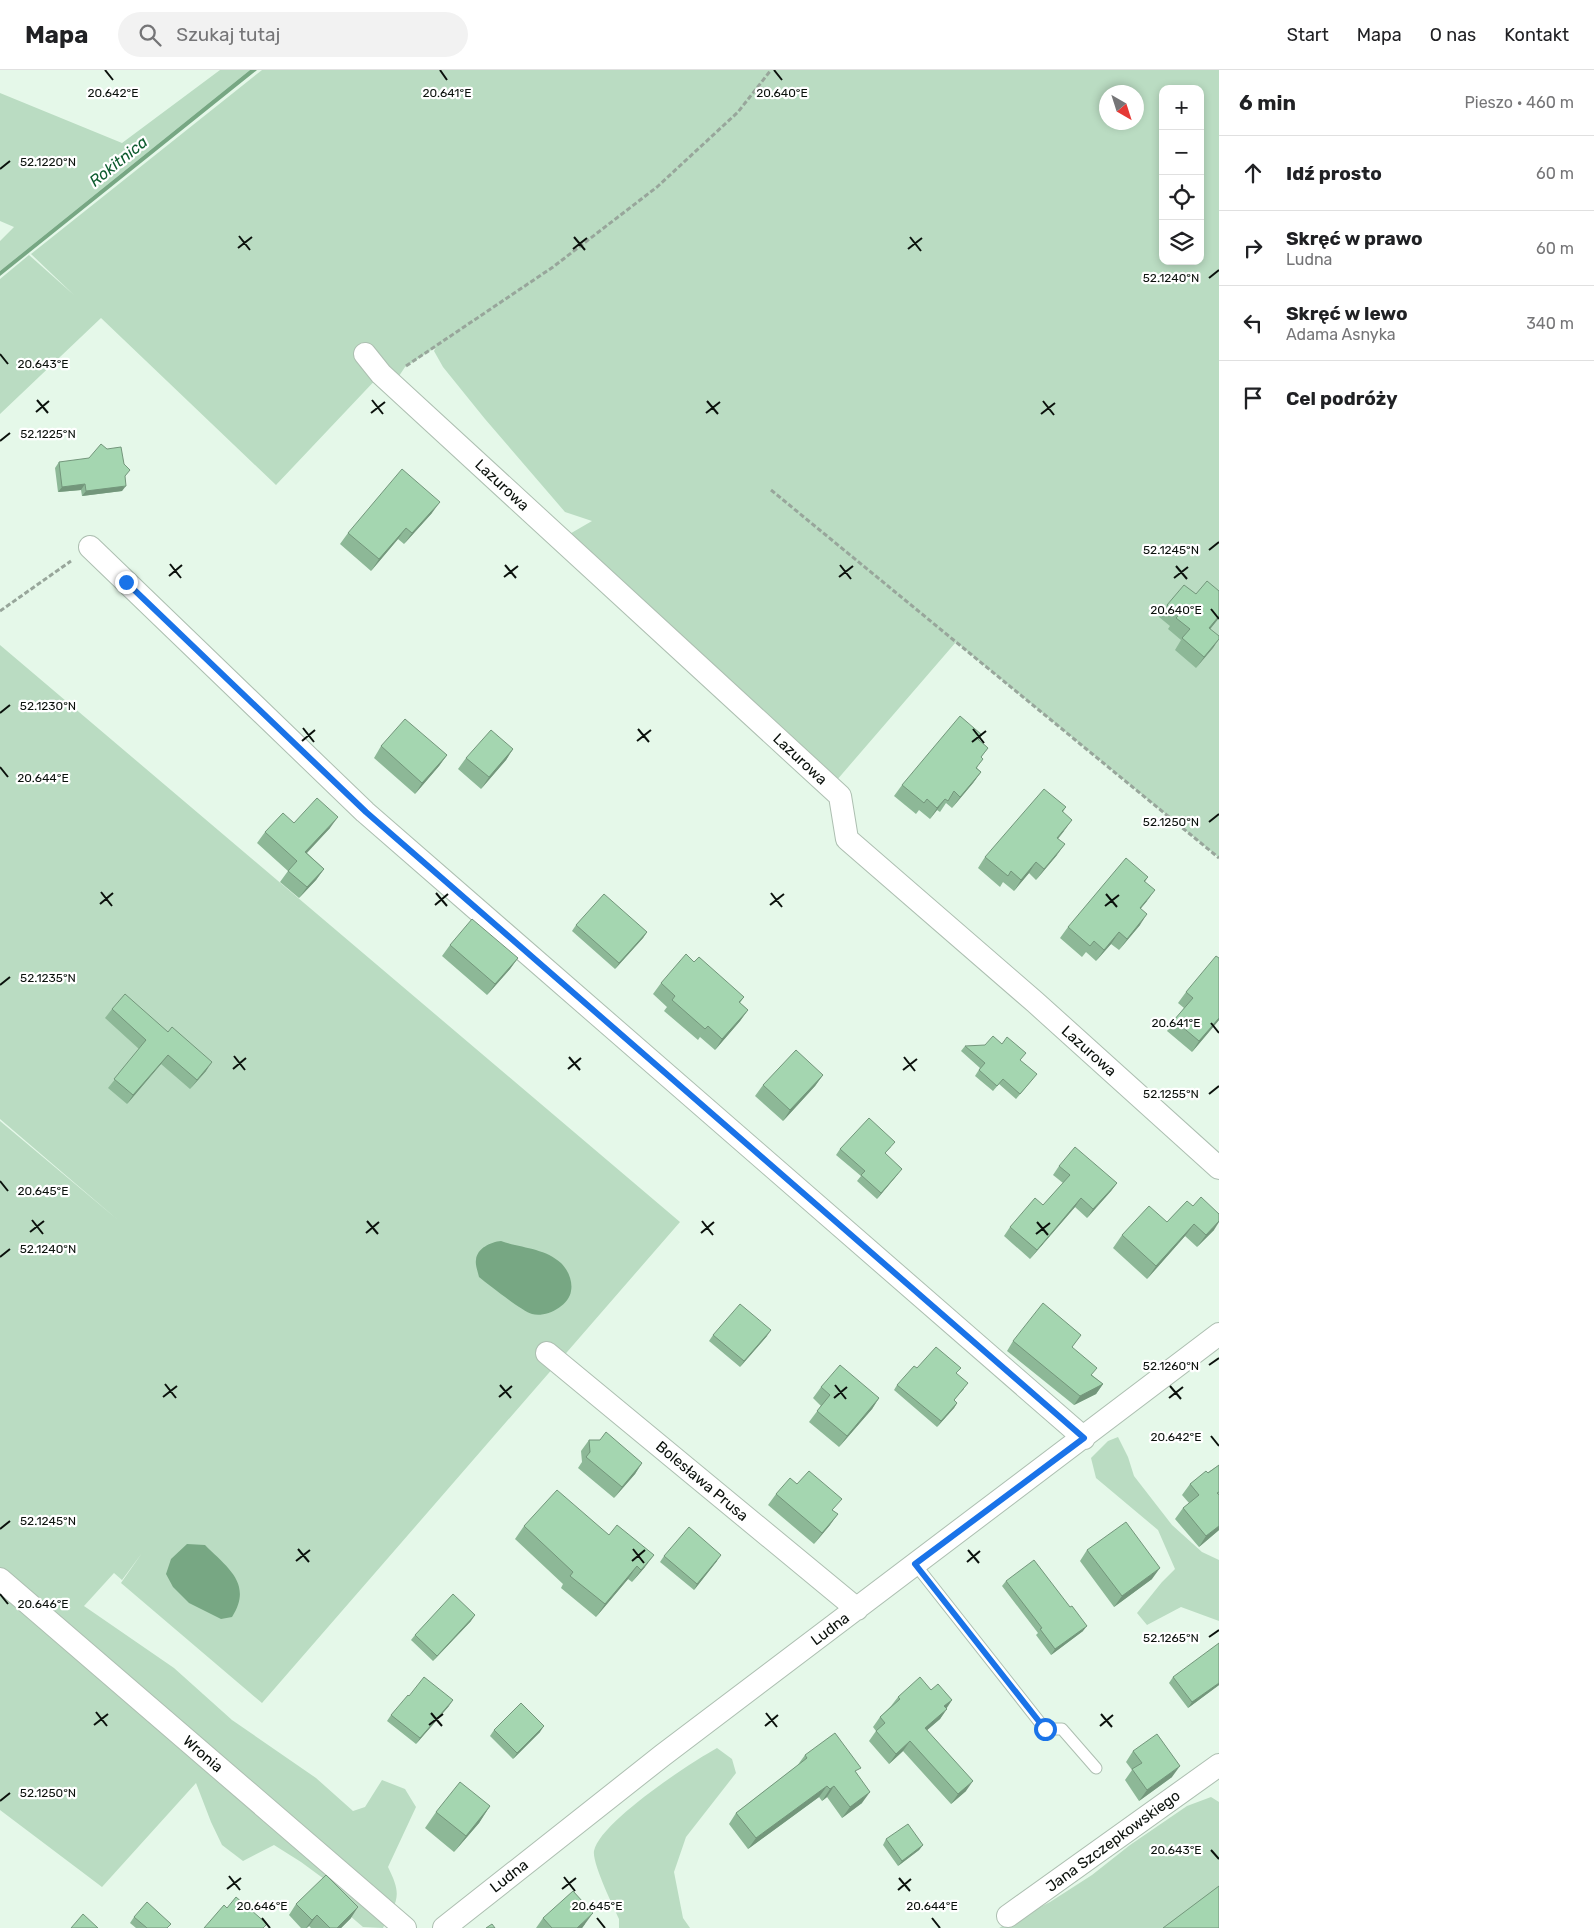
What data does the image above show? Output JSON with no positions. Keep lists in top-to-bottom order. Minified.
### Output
{"streets":{"street":["Lazurowa","Bolesława Prusa","Ludna","Wronia","Jana Szczepkowskiego"]},"crossings":[["Bolesława Prusa","Ludna"]],"water":["Rokitnica"],"north":"bottom right","page":{"header":"Mapa","search":"Szukaj tutaj","nav":["Start","Mapa","O nas","Kontakt"],"heading":["6 min","Pieszo · 460 m"],"map_buttons":["+","−"],"list":[["Idź prosto","60 m"],["Skręć w prawo","Ludna","60 m"],["Skręć w lewo","Adama Asnyka","340 m"],"Cel podróży"]},"coordinates":["20.642°E","20.641°E","20.640°E","52.1220°N","52.1240°N","20.643°E","52.1225°N","52.1245°N","52.1230°N","20.644°E","52.1250°N","52.1235°N","52.1255°N","20.645°E","52.1260°N","20.646°E","52.1265°N"]}
